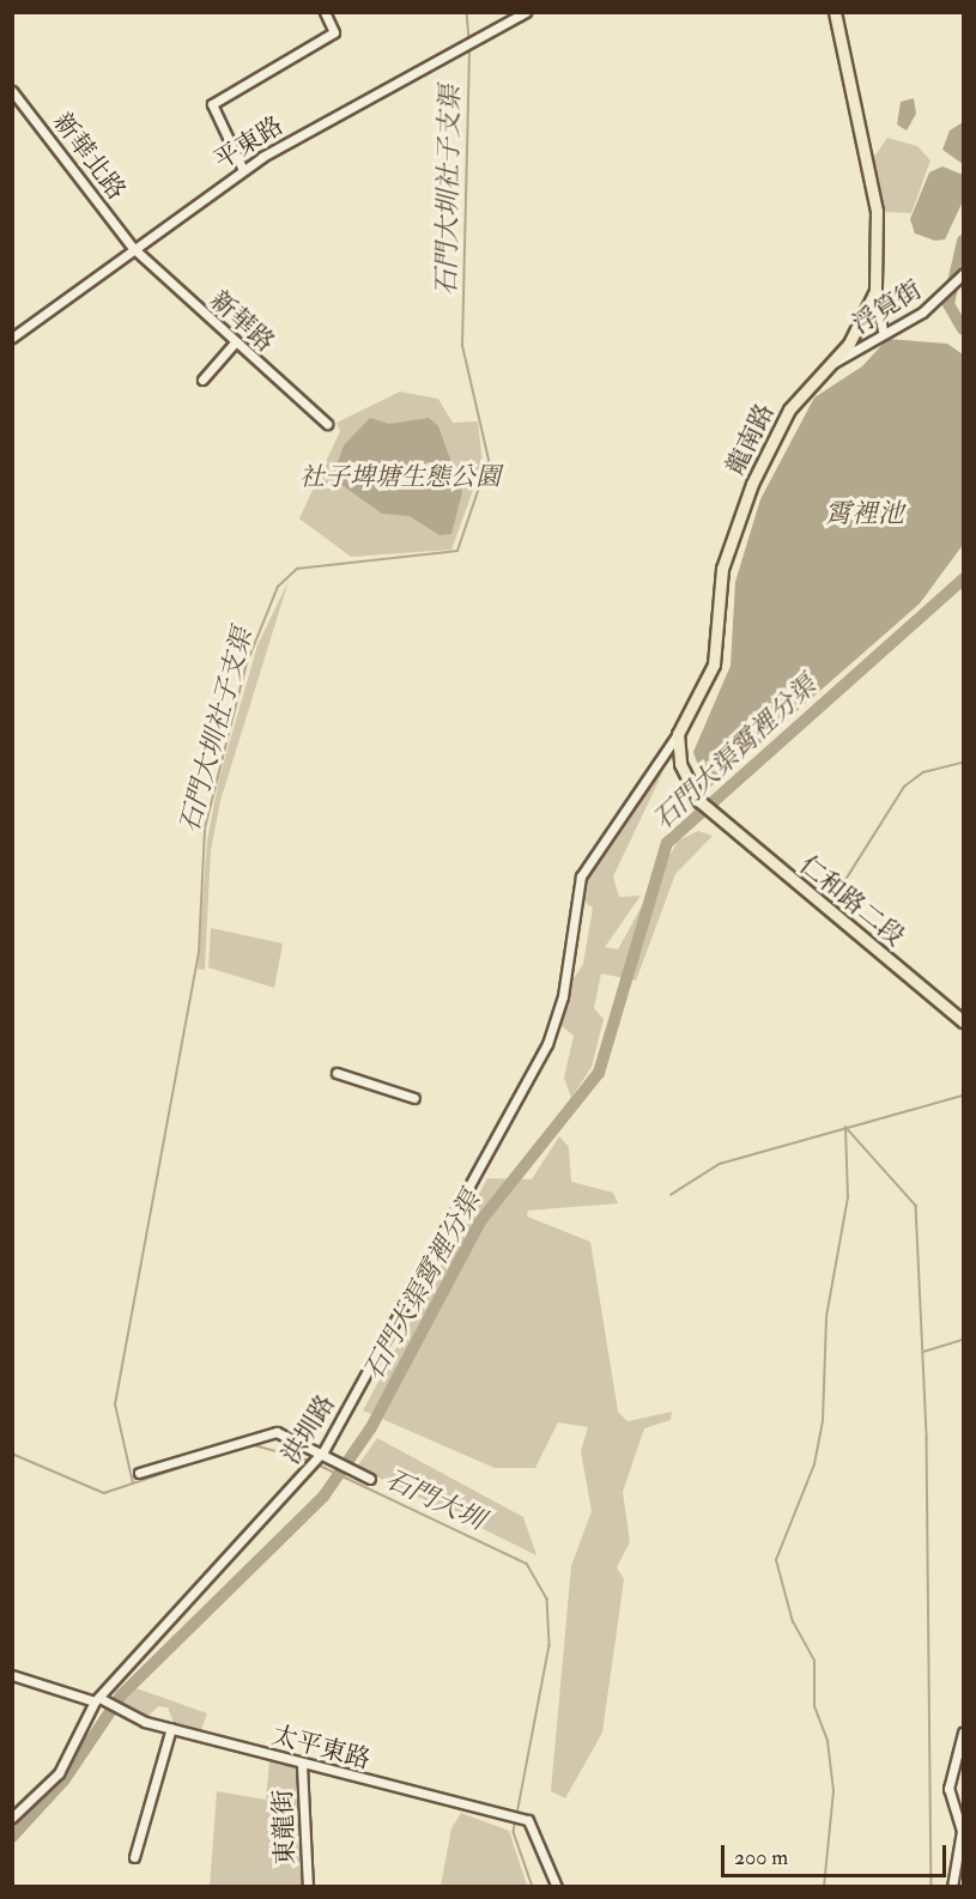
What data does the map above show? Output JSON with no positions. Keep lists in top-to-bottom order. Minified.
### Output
{"streets":{"main road":["龍南路","仁和路二段"],"street":["平東路","新華北路","浮筧街","新華路","洪圳路","太平東路","東龍街"]},"crossings":[["平東路","新華北路"],["平東路","新華路"],["新華北路","新華路"],["浮筧街","龍南路"],["龍南路","仁和路二段"],["龍南路","洪圳路"],["洪圳路","太平東路"],["太平東路","東龍街"]],"water":["石門大圳社子支渠","霄裡池","石門大渠霄裡分渠","石門大圳"],"parks":["社子埤塘生態公園"],"scale_bar":"200 m"}
